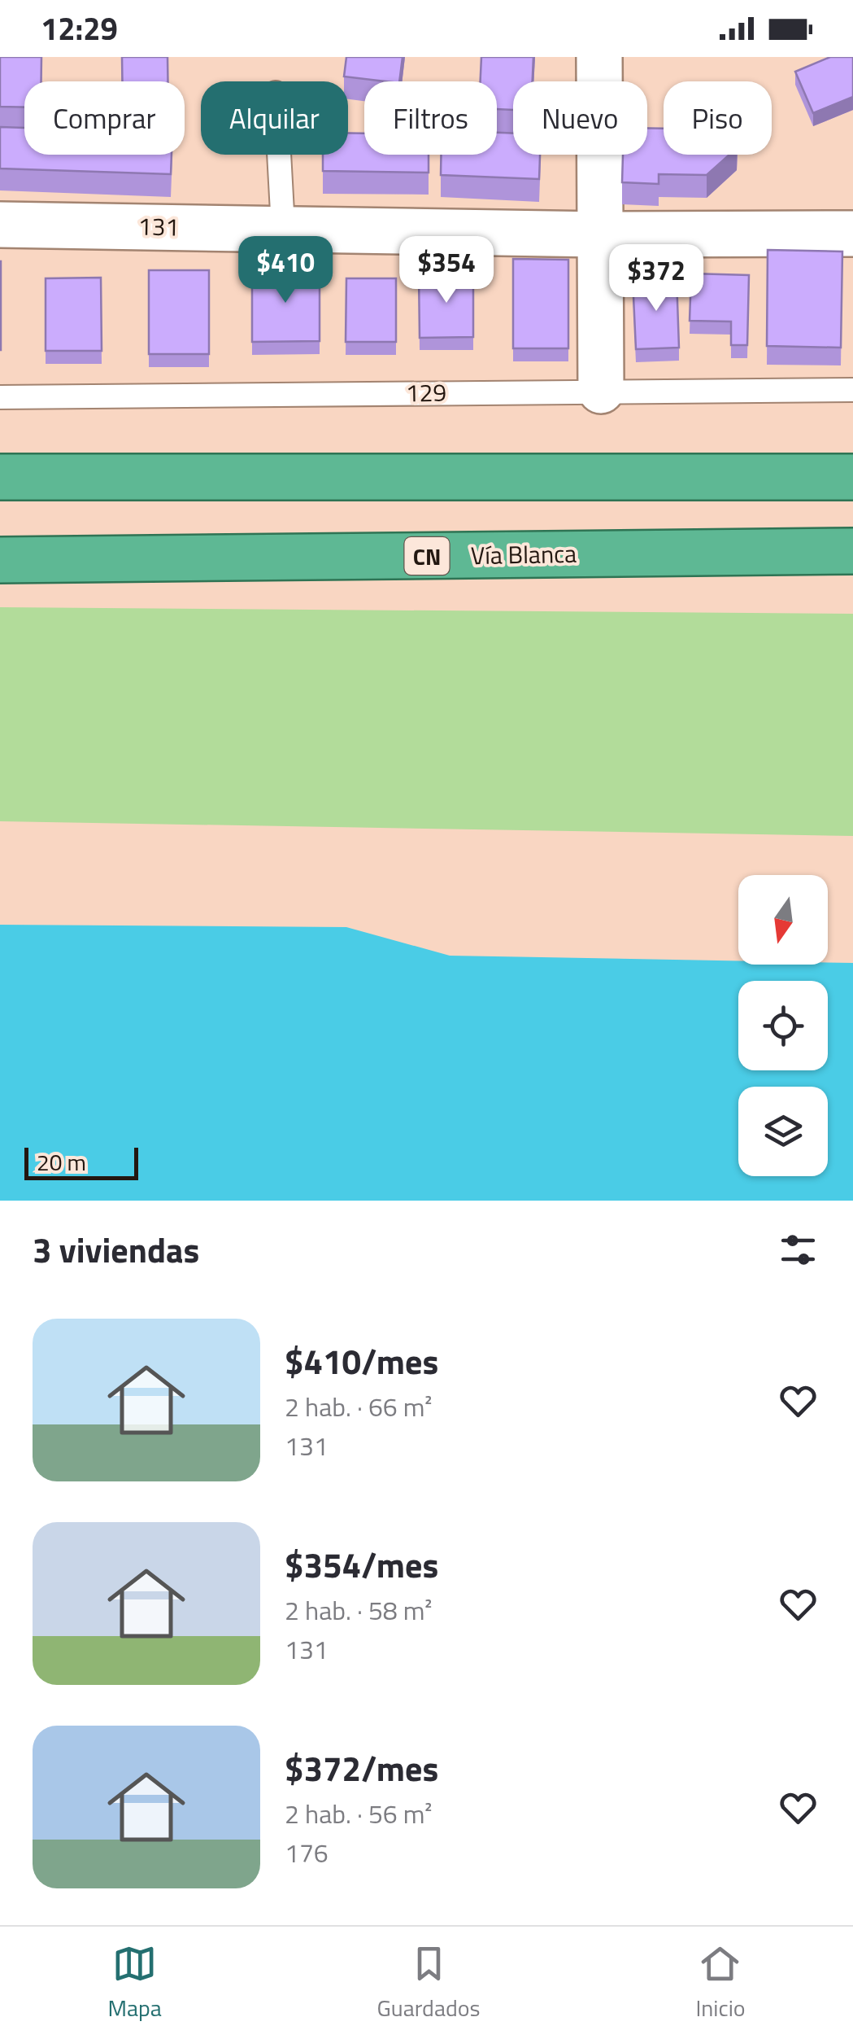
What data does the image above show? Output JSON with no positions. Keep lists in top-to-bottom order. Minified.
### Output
{"streets":{"highway":["Vía Blanca","CN"],"street":["131"],"lane":["129"]},"scale_bar":"20 m","north":"bottom","page":{"status":"12:29","chip":["Comprar","Alquilar","Filtros","Nuevo","Piso"],"price":["$410","$354","$372"],"scale":"20 m","heading":"3 viviendas","list":[{"name":"$410/mes","note":"2 hab. · 66 m² · 131"},{"name":"$354/mes","note":"2 hab. · 58 m² · 131"},{"name":"$372/mes","note":"2 hab. · 56 m² · 176"}],"tabs":["Mapa","Guardados","Inicio"]}}
